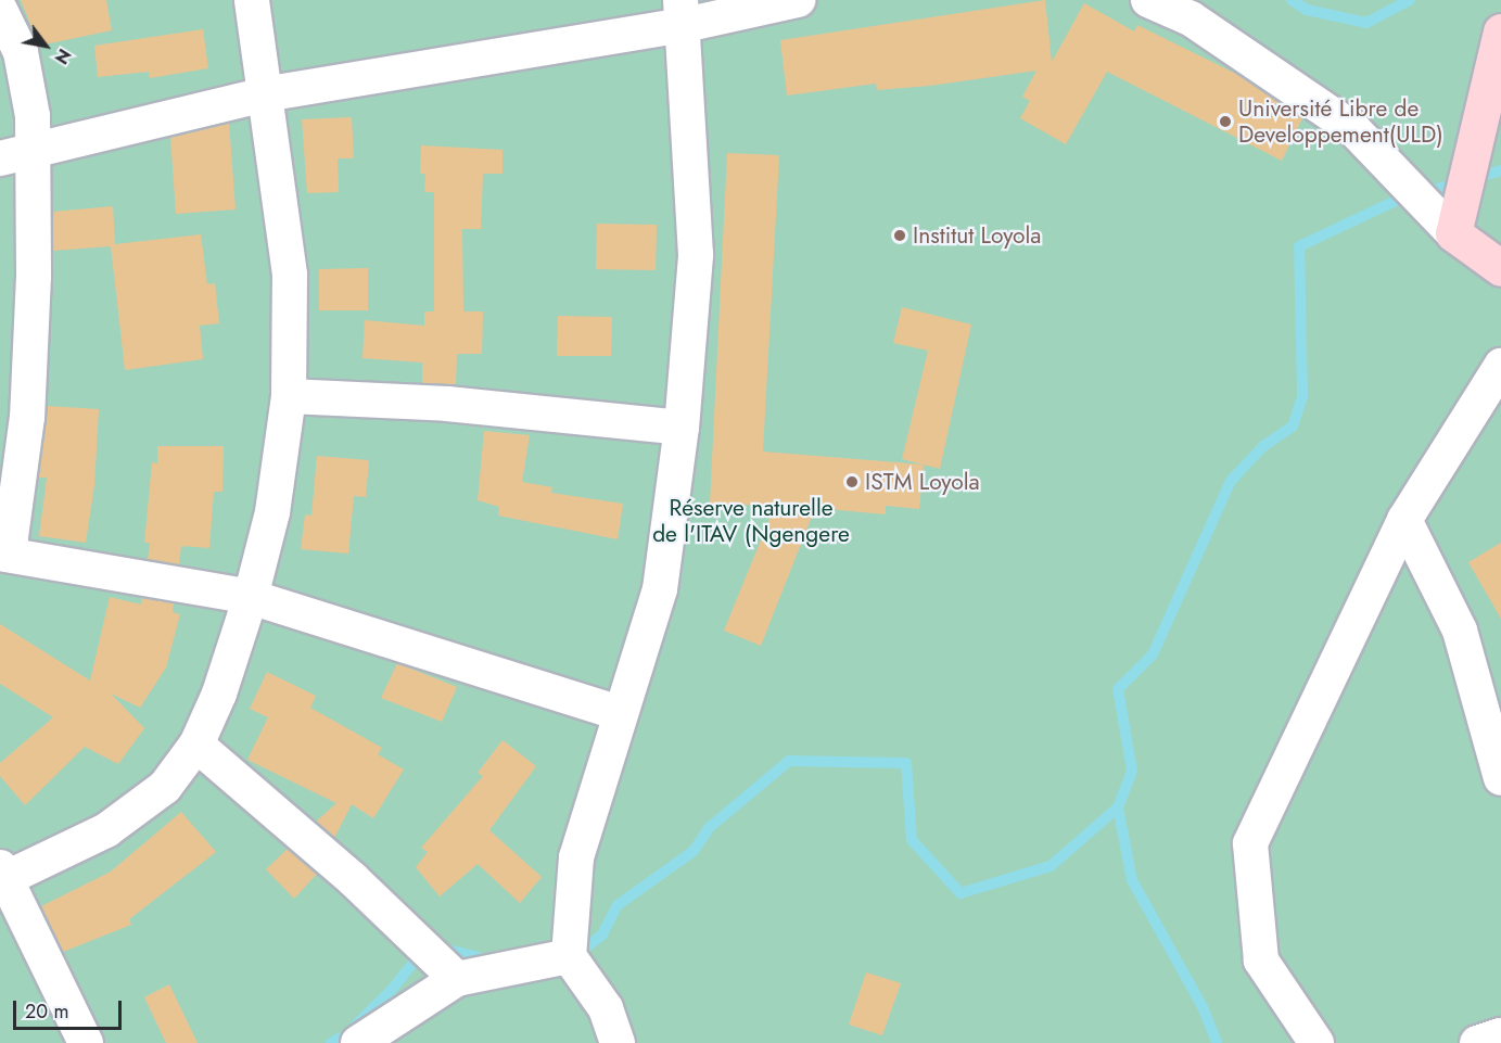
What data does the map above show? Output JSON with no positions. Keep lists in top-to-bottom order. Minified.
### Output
{"parks":["Réserve naturelle de l'ITAV (Ngengere"],"places":["Université Libre de Developpement(ULD)","Institut Loyola","ISTM Loyola"],"scale_bar":"20 m","north":"bottom right"}
